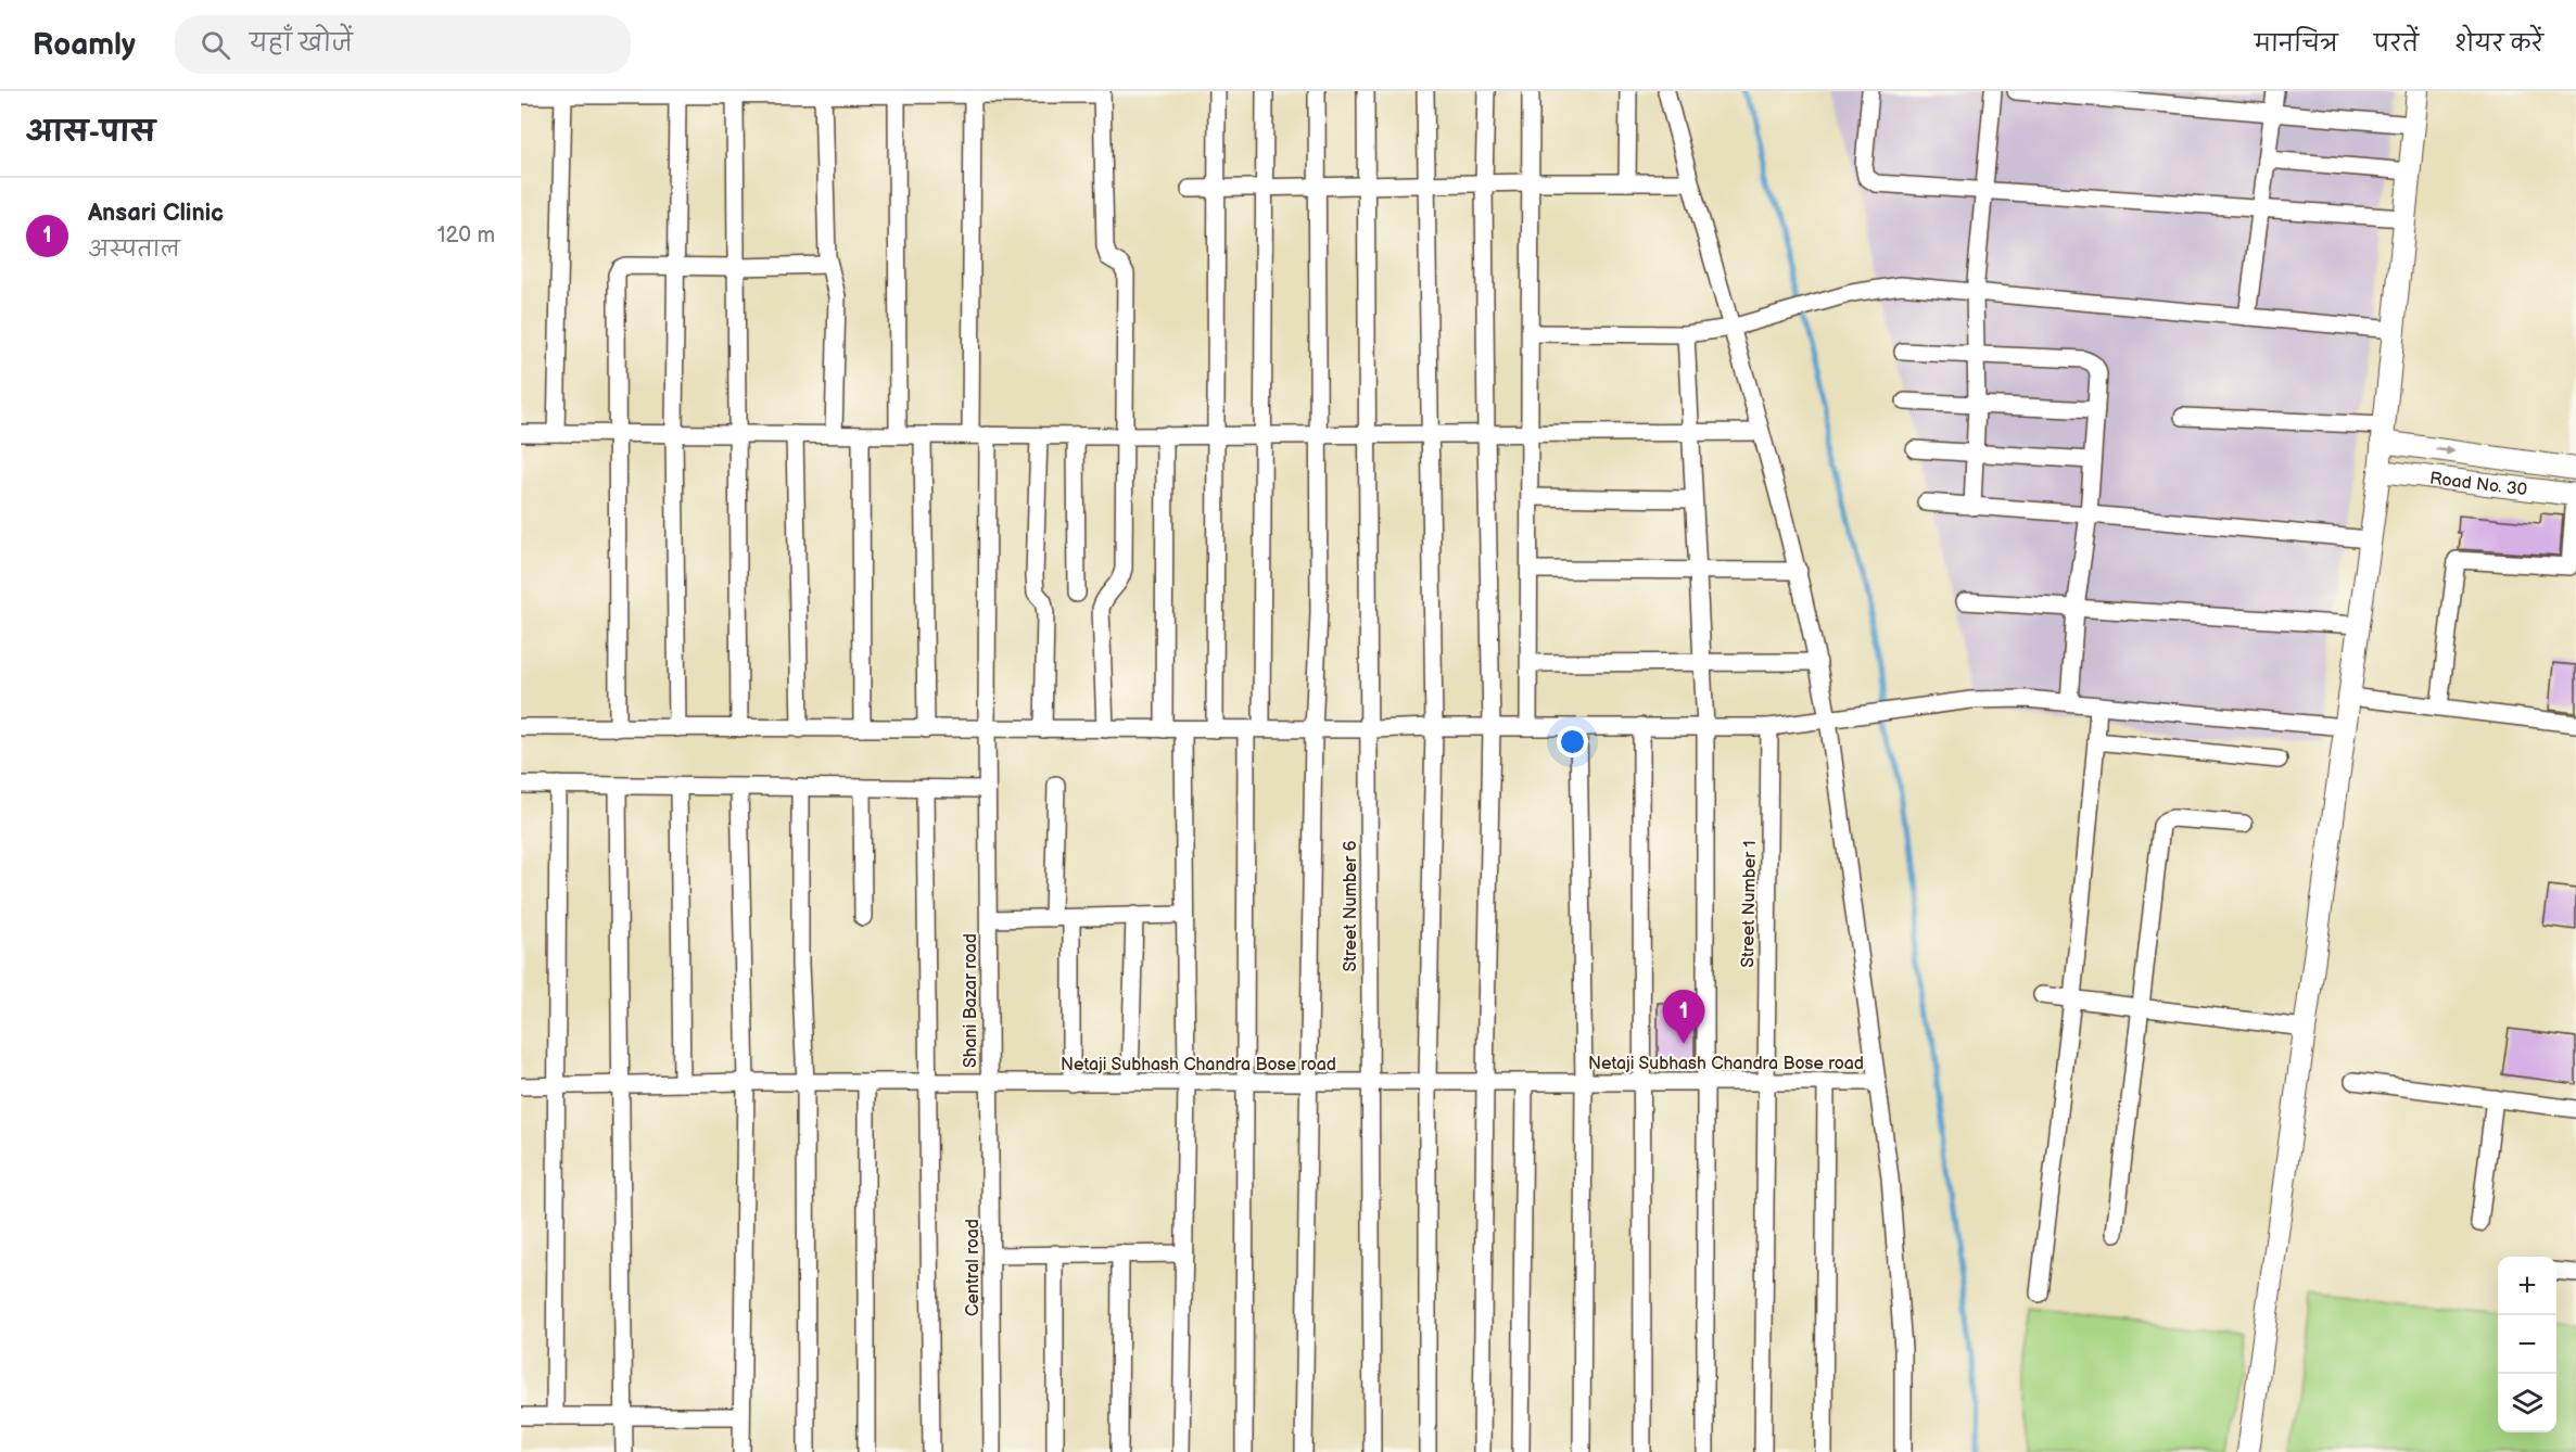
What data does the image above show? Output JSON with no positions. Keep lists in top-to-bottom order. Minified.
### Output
{"streets":{"street":["Road No. 30","Street Number 1","Street Number 6","Shani Bazar road","Netaji Subhash Chandra Bose road","Central road"]},"crossings":[["Street Number 1","Netaji Subhash Chandra Bose road"],["Street Number 6","Netaji Subhash Chandra Bose road"],["Shani Bazar road","Netaji Subhash Chandra Bose road"],["Shani Bazar road","Central road"],["Netaji Subhash Chandra Bose road","Central road"]],"page":{"header":"Roamly","search":"यहाँ खोजें","nav":["मानचित्र","परतें","शेयर करें"],"heading":"आस-पास","list":[{"mark":"1","name":"Ansari Clinic","note":"अस्पताल","value":"120 m"}],"pins":"1","map_buttons":["+","−"]}}
